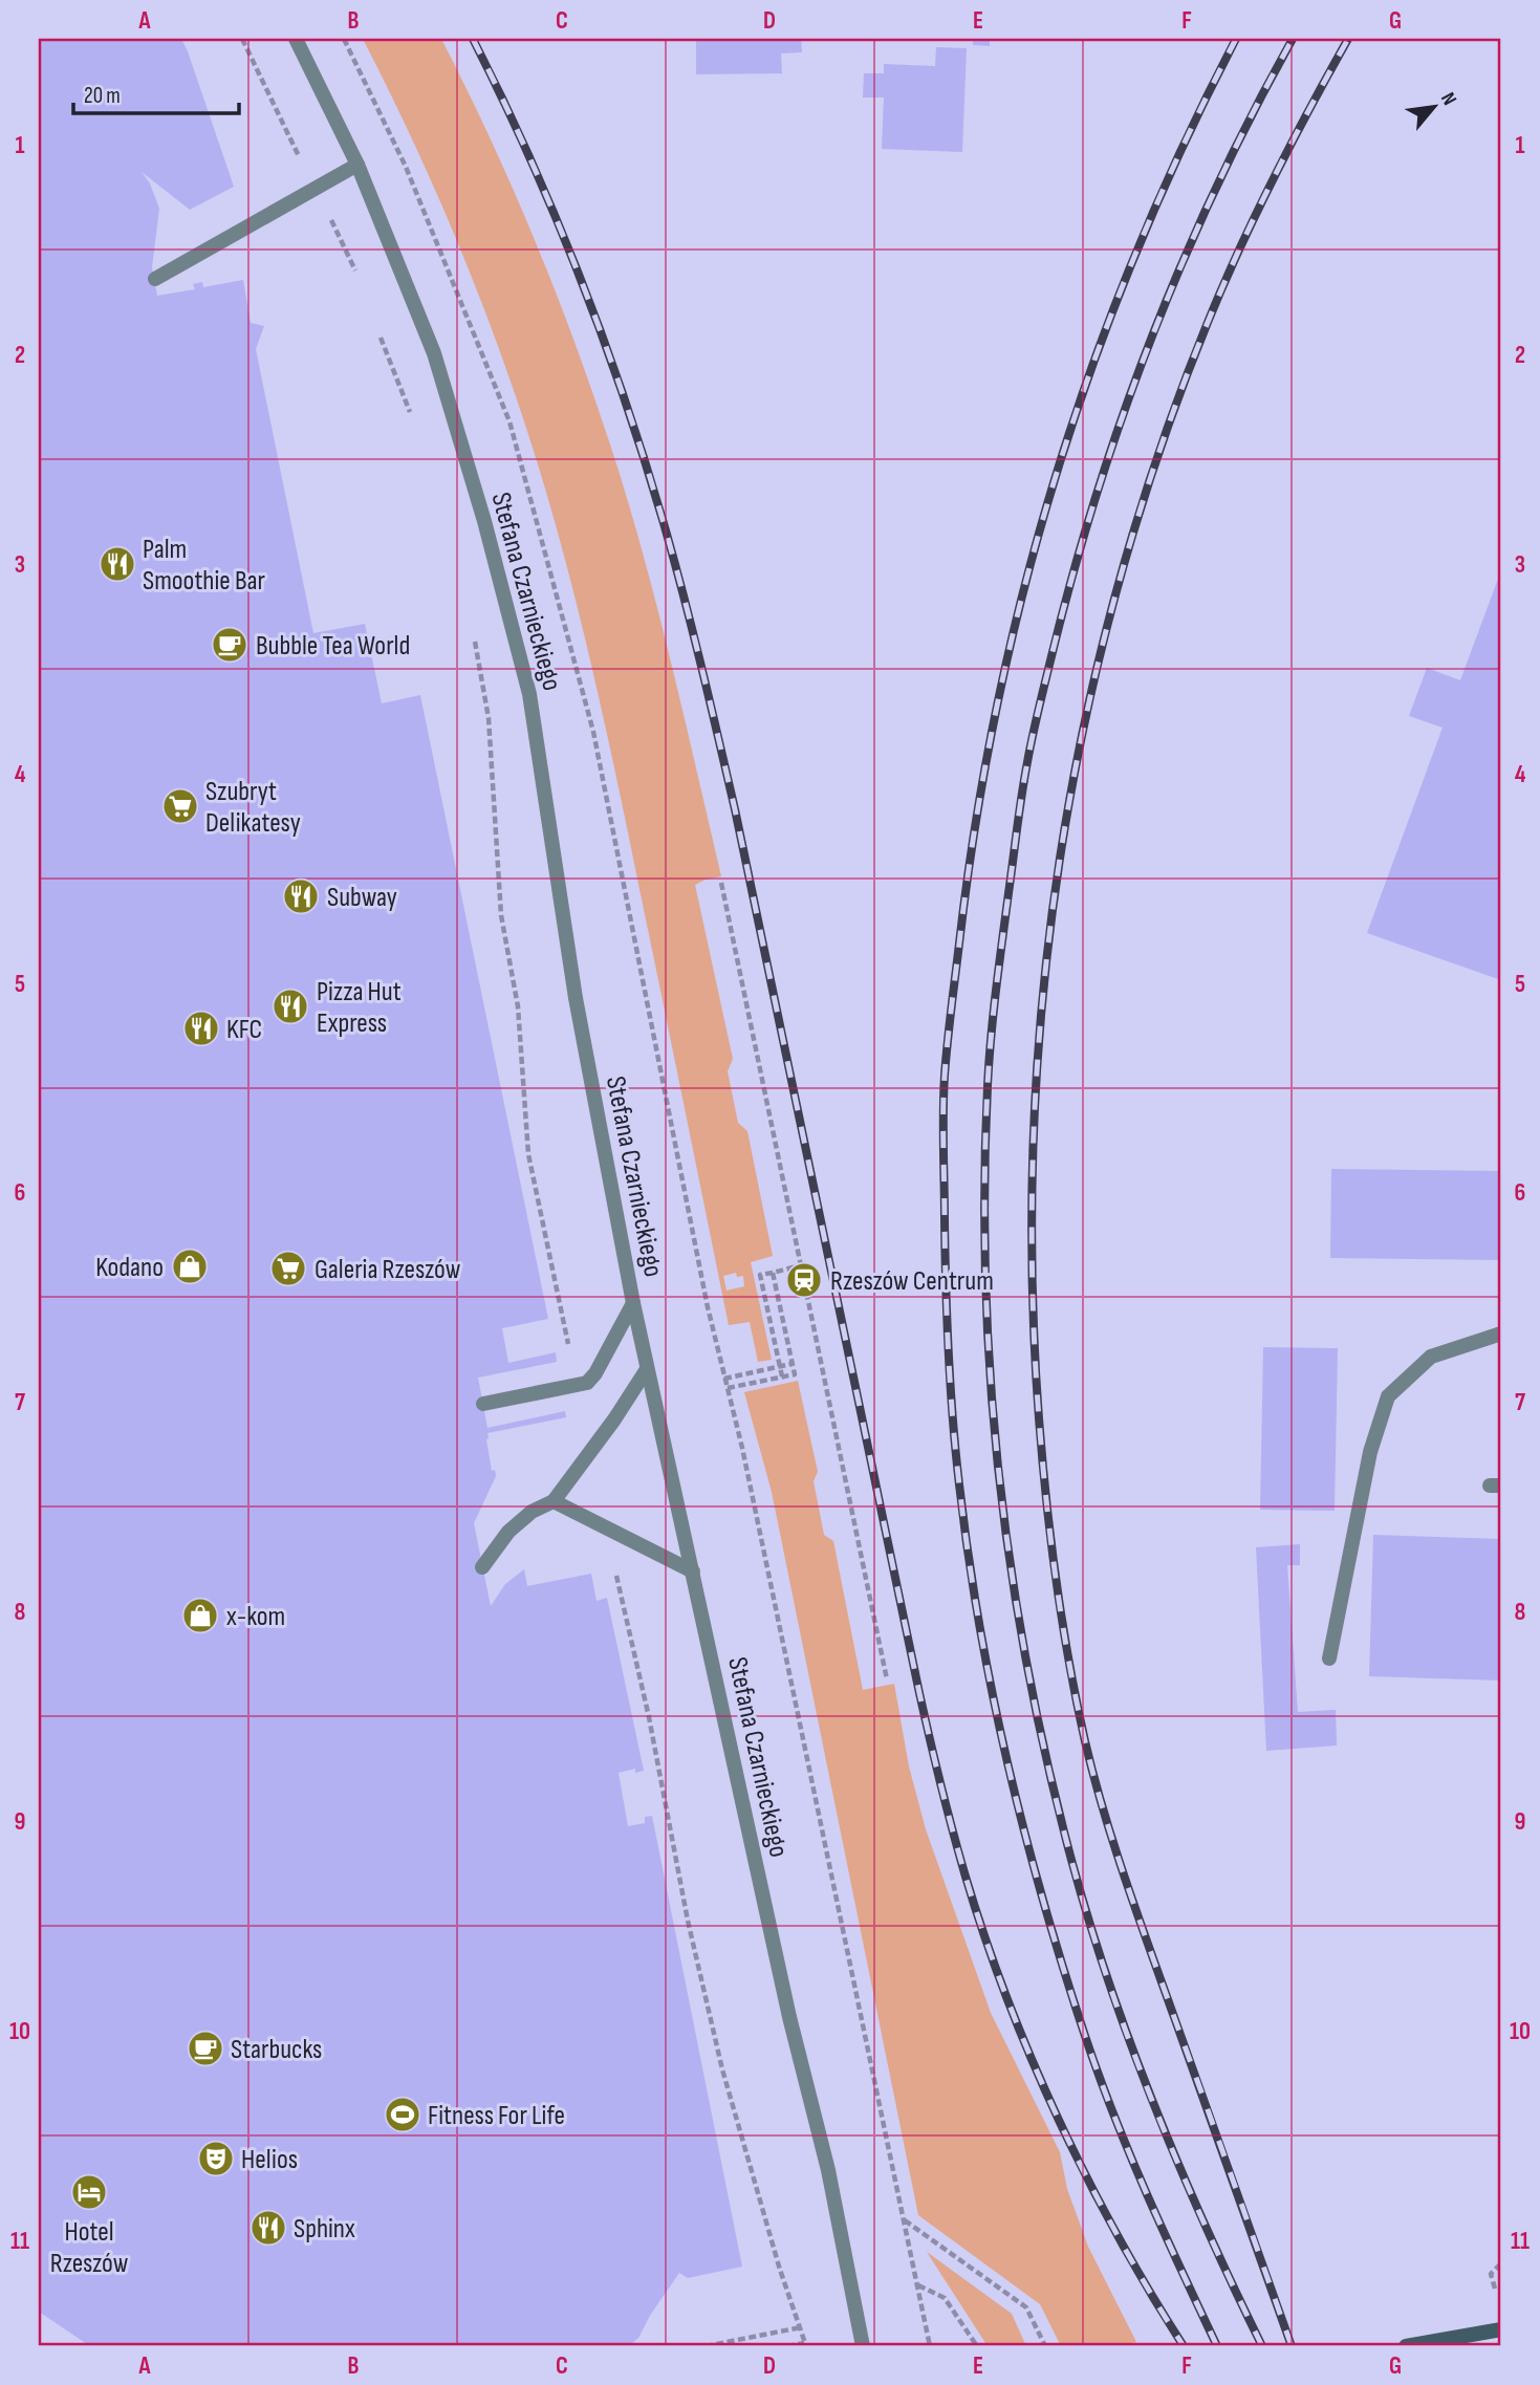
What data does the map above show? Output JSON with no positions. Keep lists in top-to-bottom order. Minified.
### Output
{"streets":{"street":["Stefana Czarnieckiego"]},"places":{"restaurant":["Palm Smoothie Bar","Subway","Pizza Hut Express","KFC","Sphinx"],"cafe":["Bubble Tea World","Starbucks"],"supermarket":["Szubryt Delikatesy","Galeria Rzeszów"],"shop":["Kodano","x-kom"],"station":["Rzeszów Centrum"],"sports":["Fitness For Life"],"theatre":["Helios"],"hotel":["Hotel Rzeszów"]},"scale_bar":"20 m","north":"top right","grid":{"columns":["A","B","C","D","E","F","G"],"rows":["1","2","3","4","5","6","7","8","9","10","11"]}}
